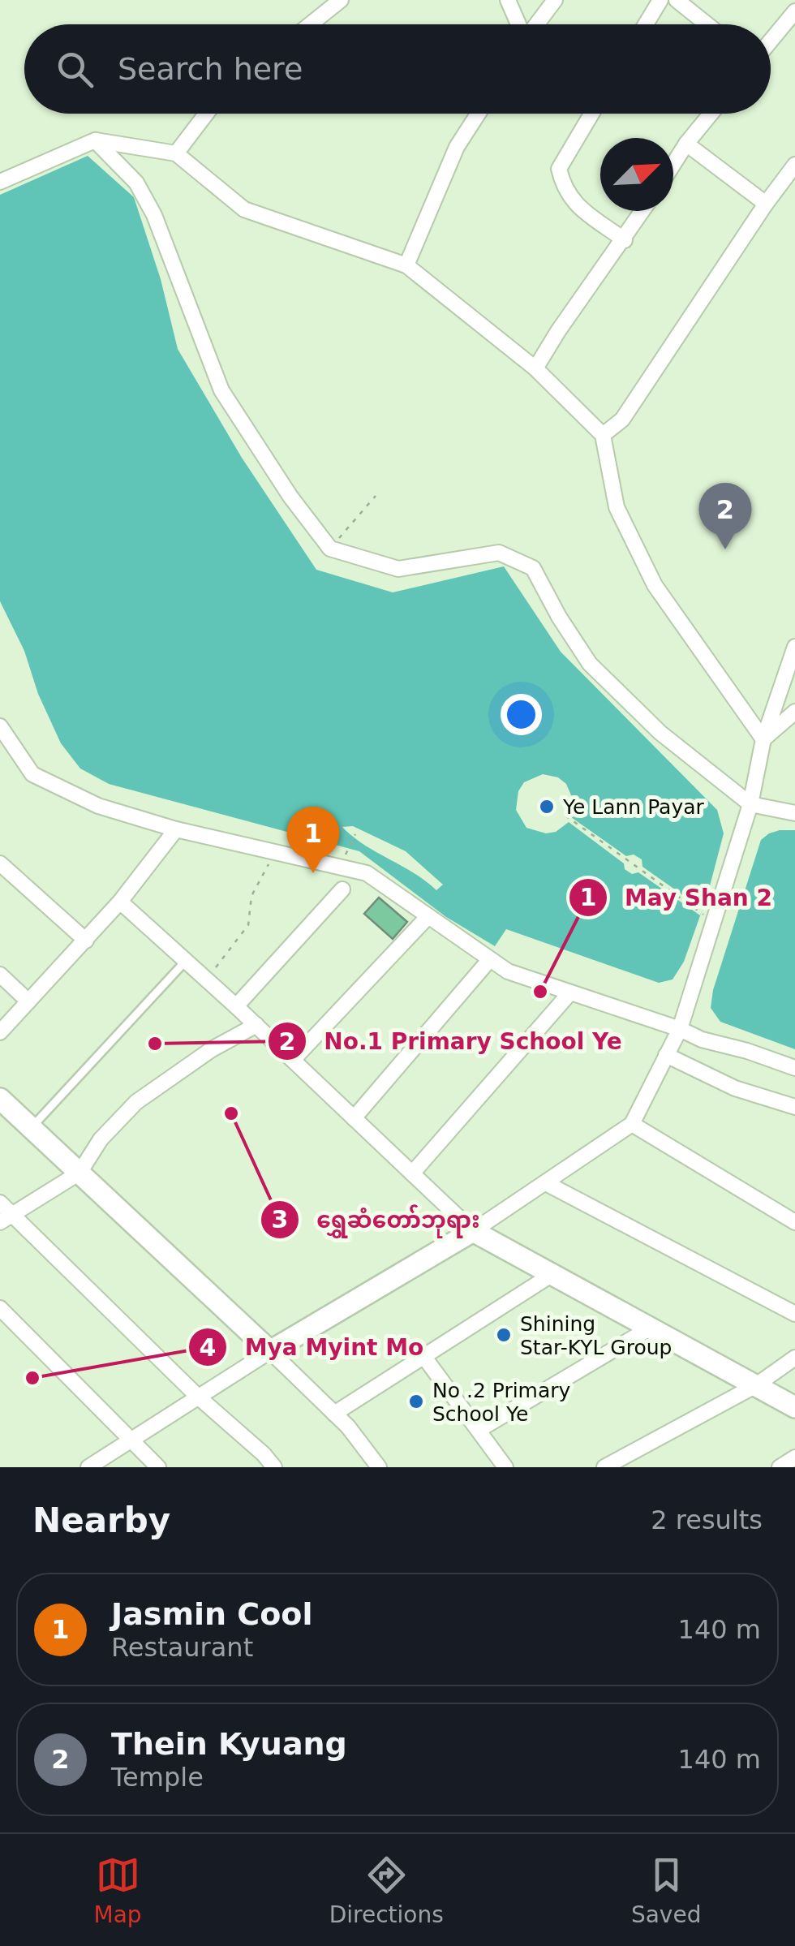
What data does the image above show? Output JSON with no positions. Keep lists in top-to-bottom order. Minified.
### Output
{"places":["Ye Lann Payar","May Shan 2","No.1 Primary School Ye","ရွှေဆံတော်ဘုရား","Shining Star-KYL Group","Mya Myint Mo","No .2 Primary School Ye"],"north":"top right","page":{"search":"Search here","pins":["2","1"],"heading":["Nearby","2 results"],"list":[{"mark":"1","name":"Jasmin Cool","note":"Restaurant","value":"140 m"},{"mark":"2","name":"Thein Kyuang","note":"Temple","value":"140 m"}],"nav":["Map","Directions","Saved"]}}
